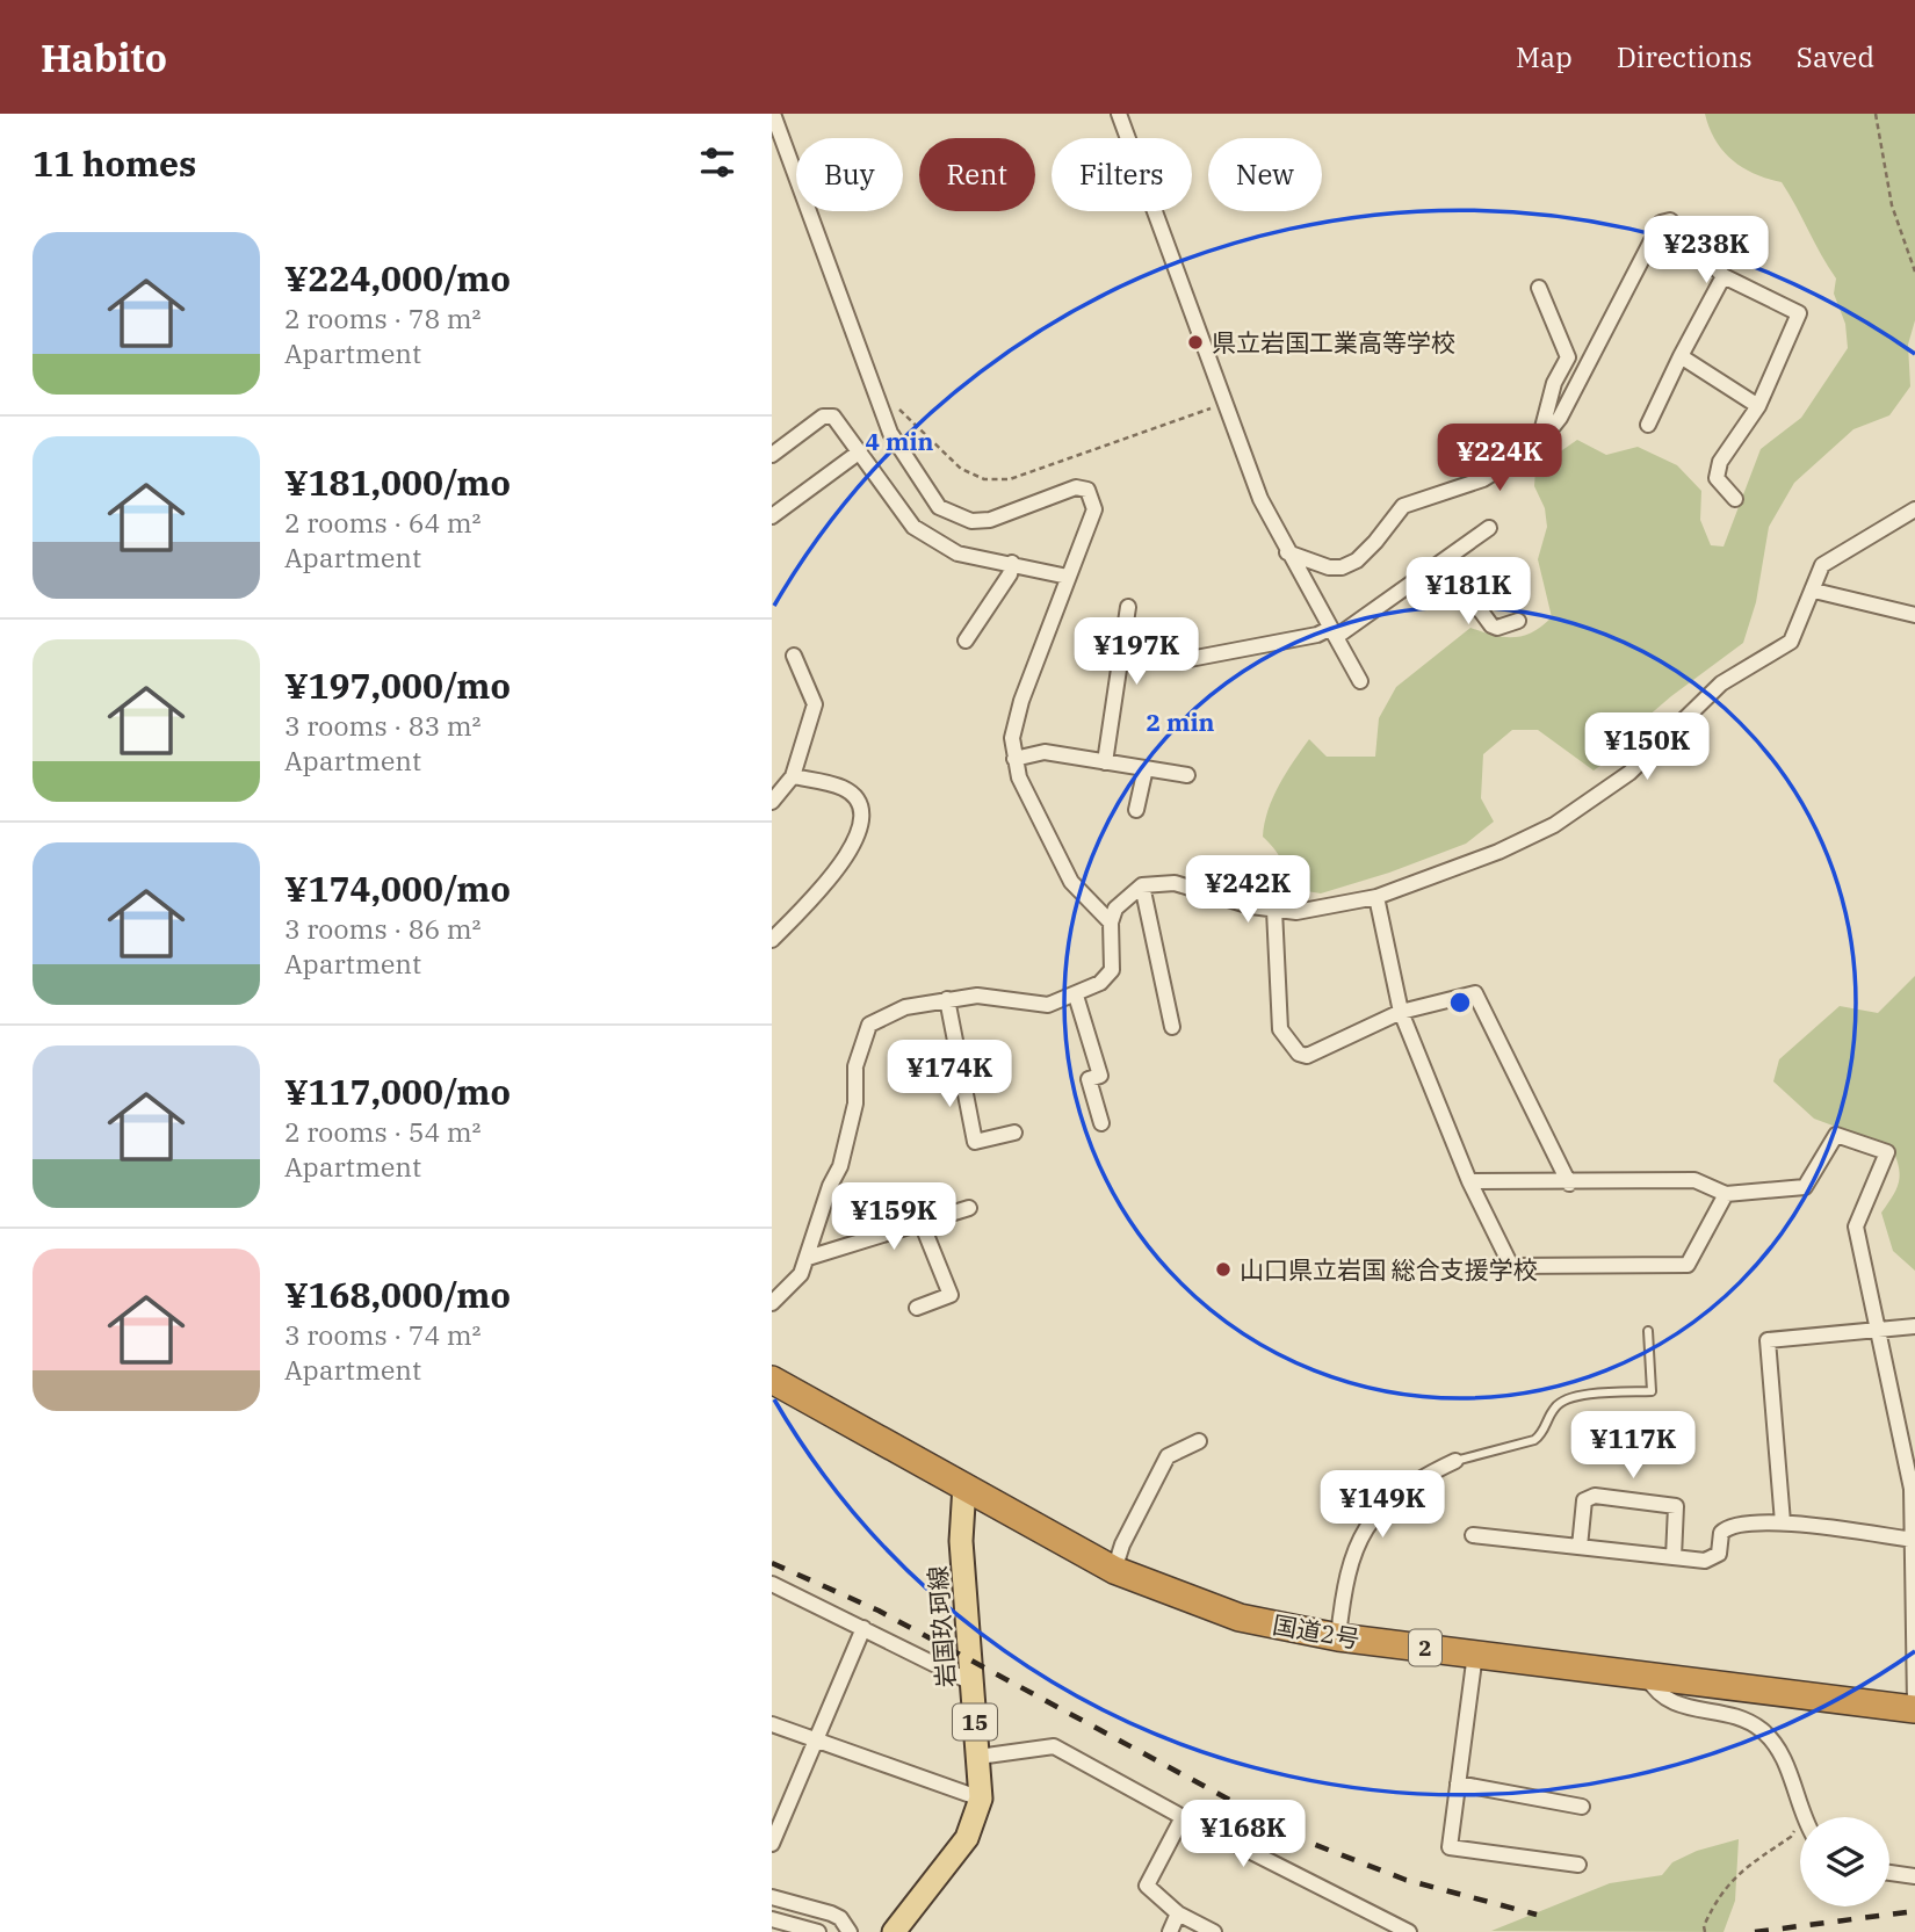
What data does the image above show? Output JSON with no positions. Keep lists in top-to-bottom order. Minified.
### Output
{"streets":{"highway":["国道2号","2"],"main road":["岩国玖珂線","15"]},"crossings":[["岩国玖珂線","国道2号"]],"places":["県立岩国工業高等学校","山口県立岩国 総合支援学校"],"page":{"header":"Habito","nav":["Map","Directions","Saved"],"heading":"11 homes","chip":["Buy","Rent","Filters","New"],"list":[{"name":"¥224,000/mo","note":"2 rooms · 78 m² · Apartment"},{"name":"¥181,000/mo","note":"2 rooms · 64 m² · Apartment"},{"name":"¥197,000/mo","note":"3 rooms · 83 m² · Apartment"},{"name":"¥174,000/mo","note":"3 rooms · 86 m² · Apartment"},{"name":"¥117,000/mo","note":"2 rooms · 54 m² · Apartment"},{"name":"¥168,000/mo","note":"3 rooms · 74 m² · Apartment"}],"price":["¥238K","¥224K","¥181K","¥197K","¥150K","¥242K","¥174K","¥159K","¥117K","¥149K","¥168K"]},"rings":["4 min","2 min"]}
